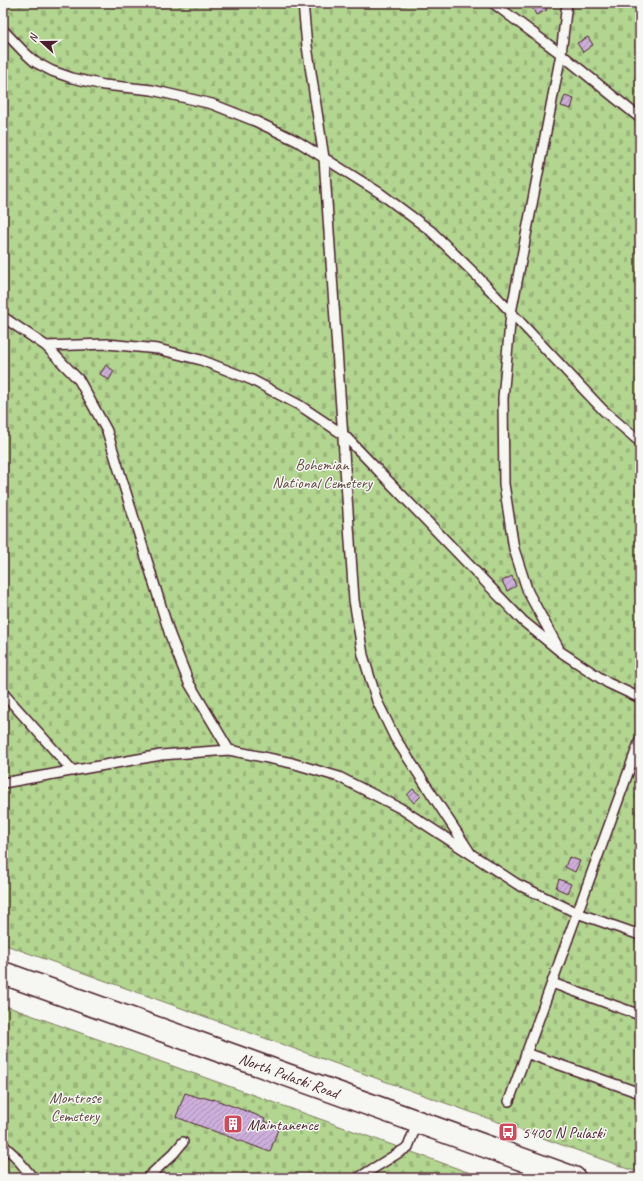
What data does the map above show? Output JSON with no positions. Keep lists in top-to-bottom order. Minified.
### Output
{"streets":{"main road":["North Pulaski Road"]},"parks":["Bohemian National Cemetery","Montrose Cemetery"],"places":{"building":["Maintanence"],"bus stop":["5400 N Pulaski"]},"north":"left"}
